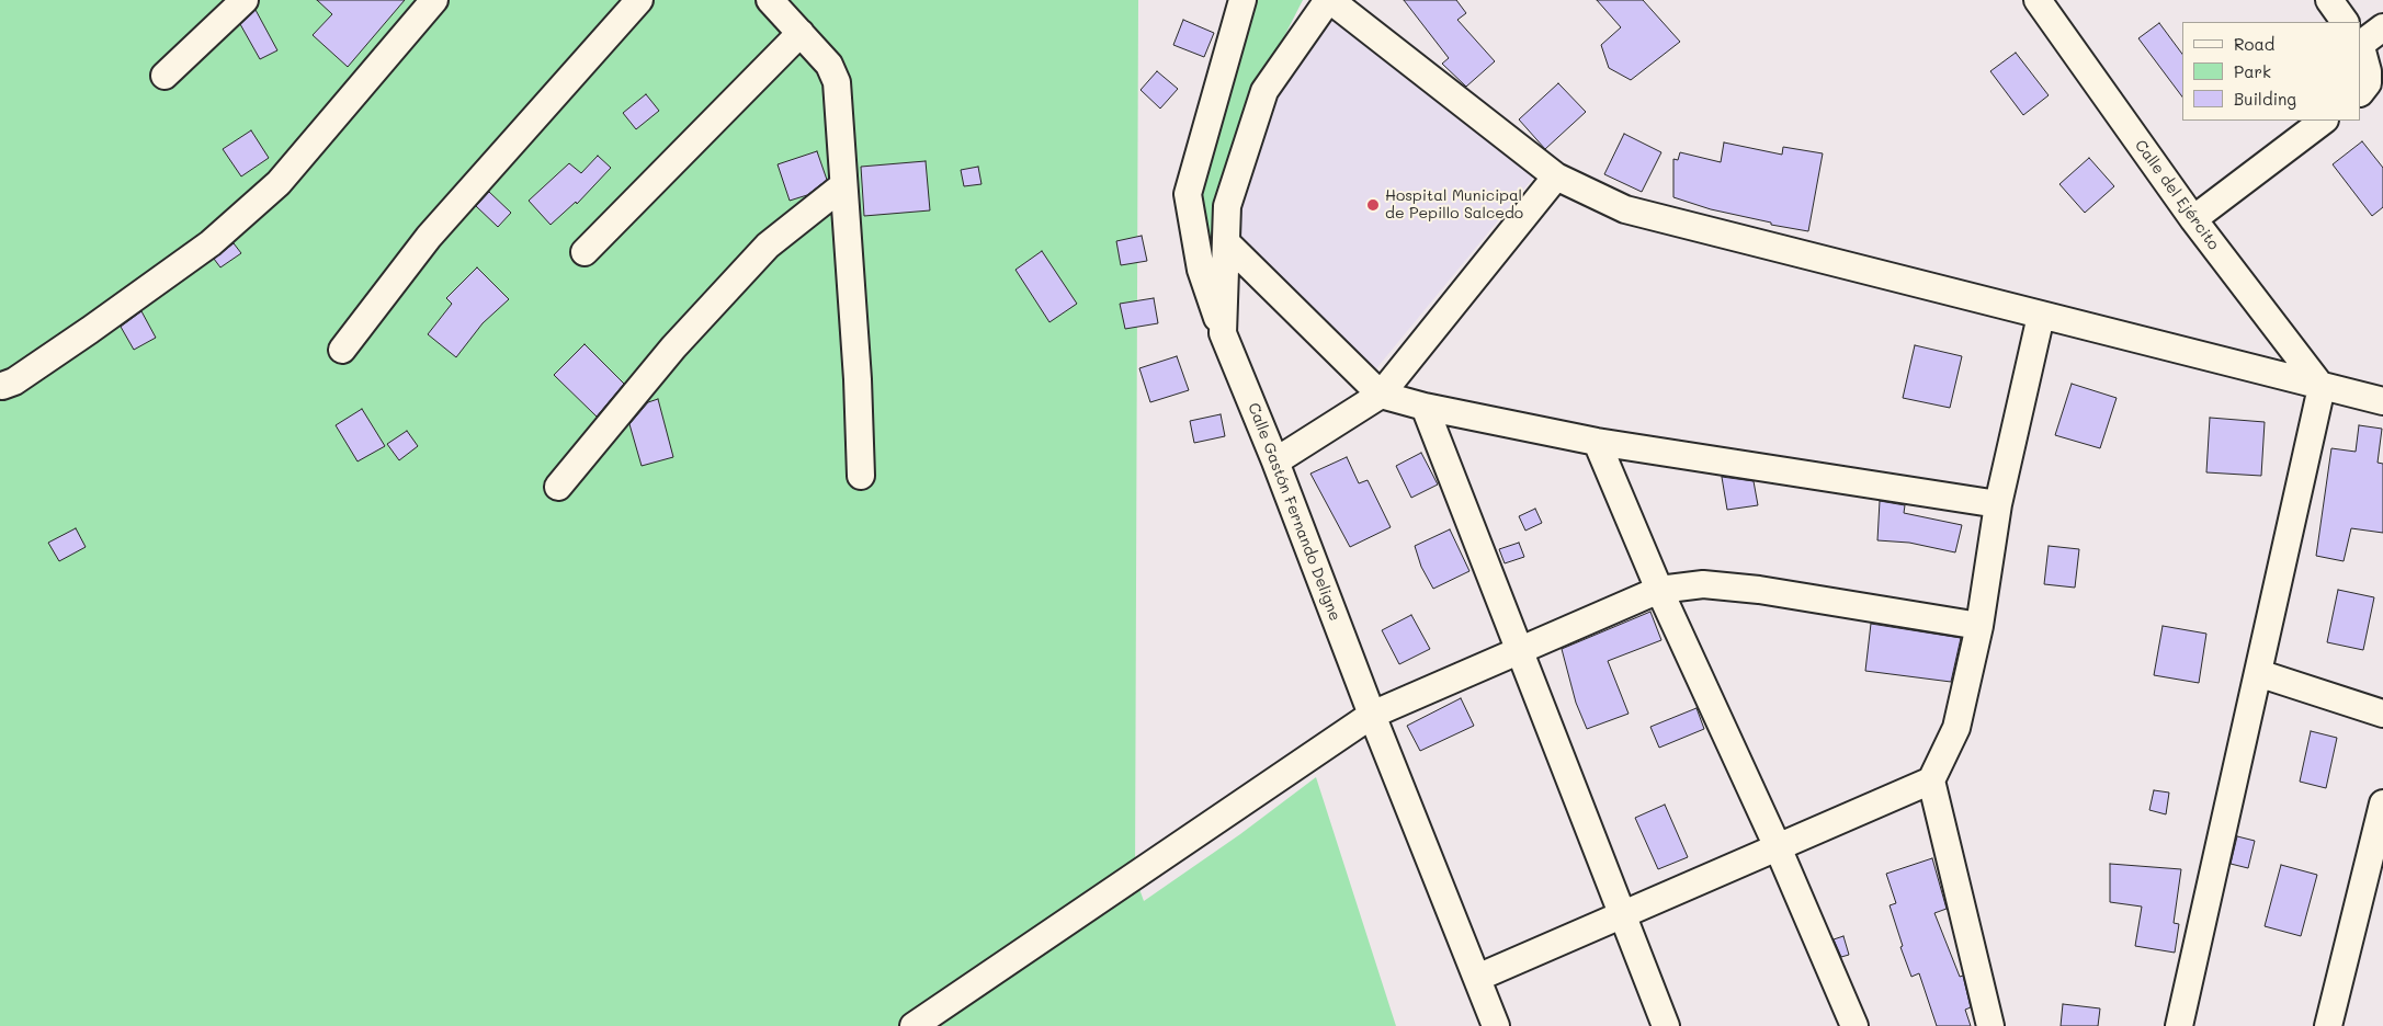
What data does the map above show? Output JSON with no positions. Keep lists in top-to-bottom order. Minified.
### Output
{"streets":{"street":["Calle del Ejército","Calle Gastón Fernando Deligne"]},"places":["Hospital Municipal de Pepillo Salcedo"],"legend":["Road","Park","Building"]}
